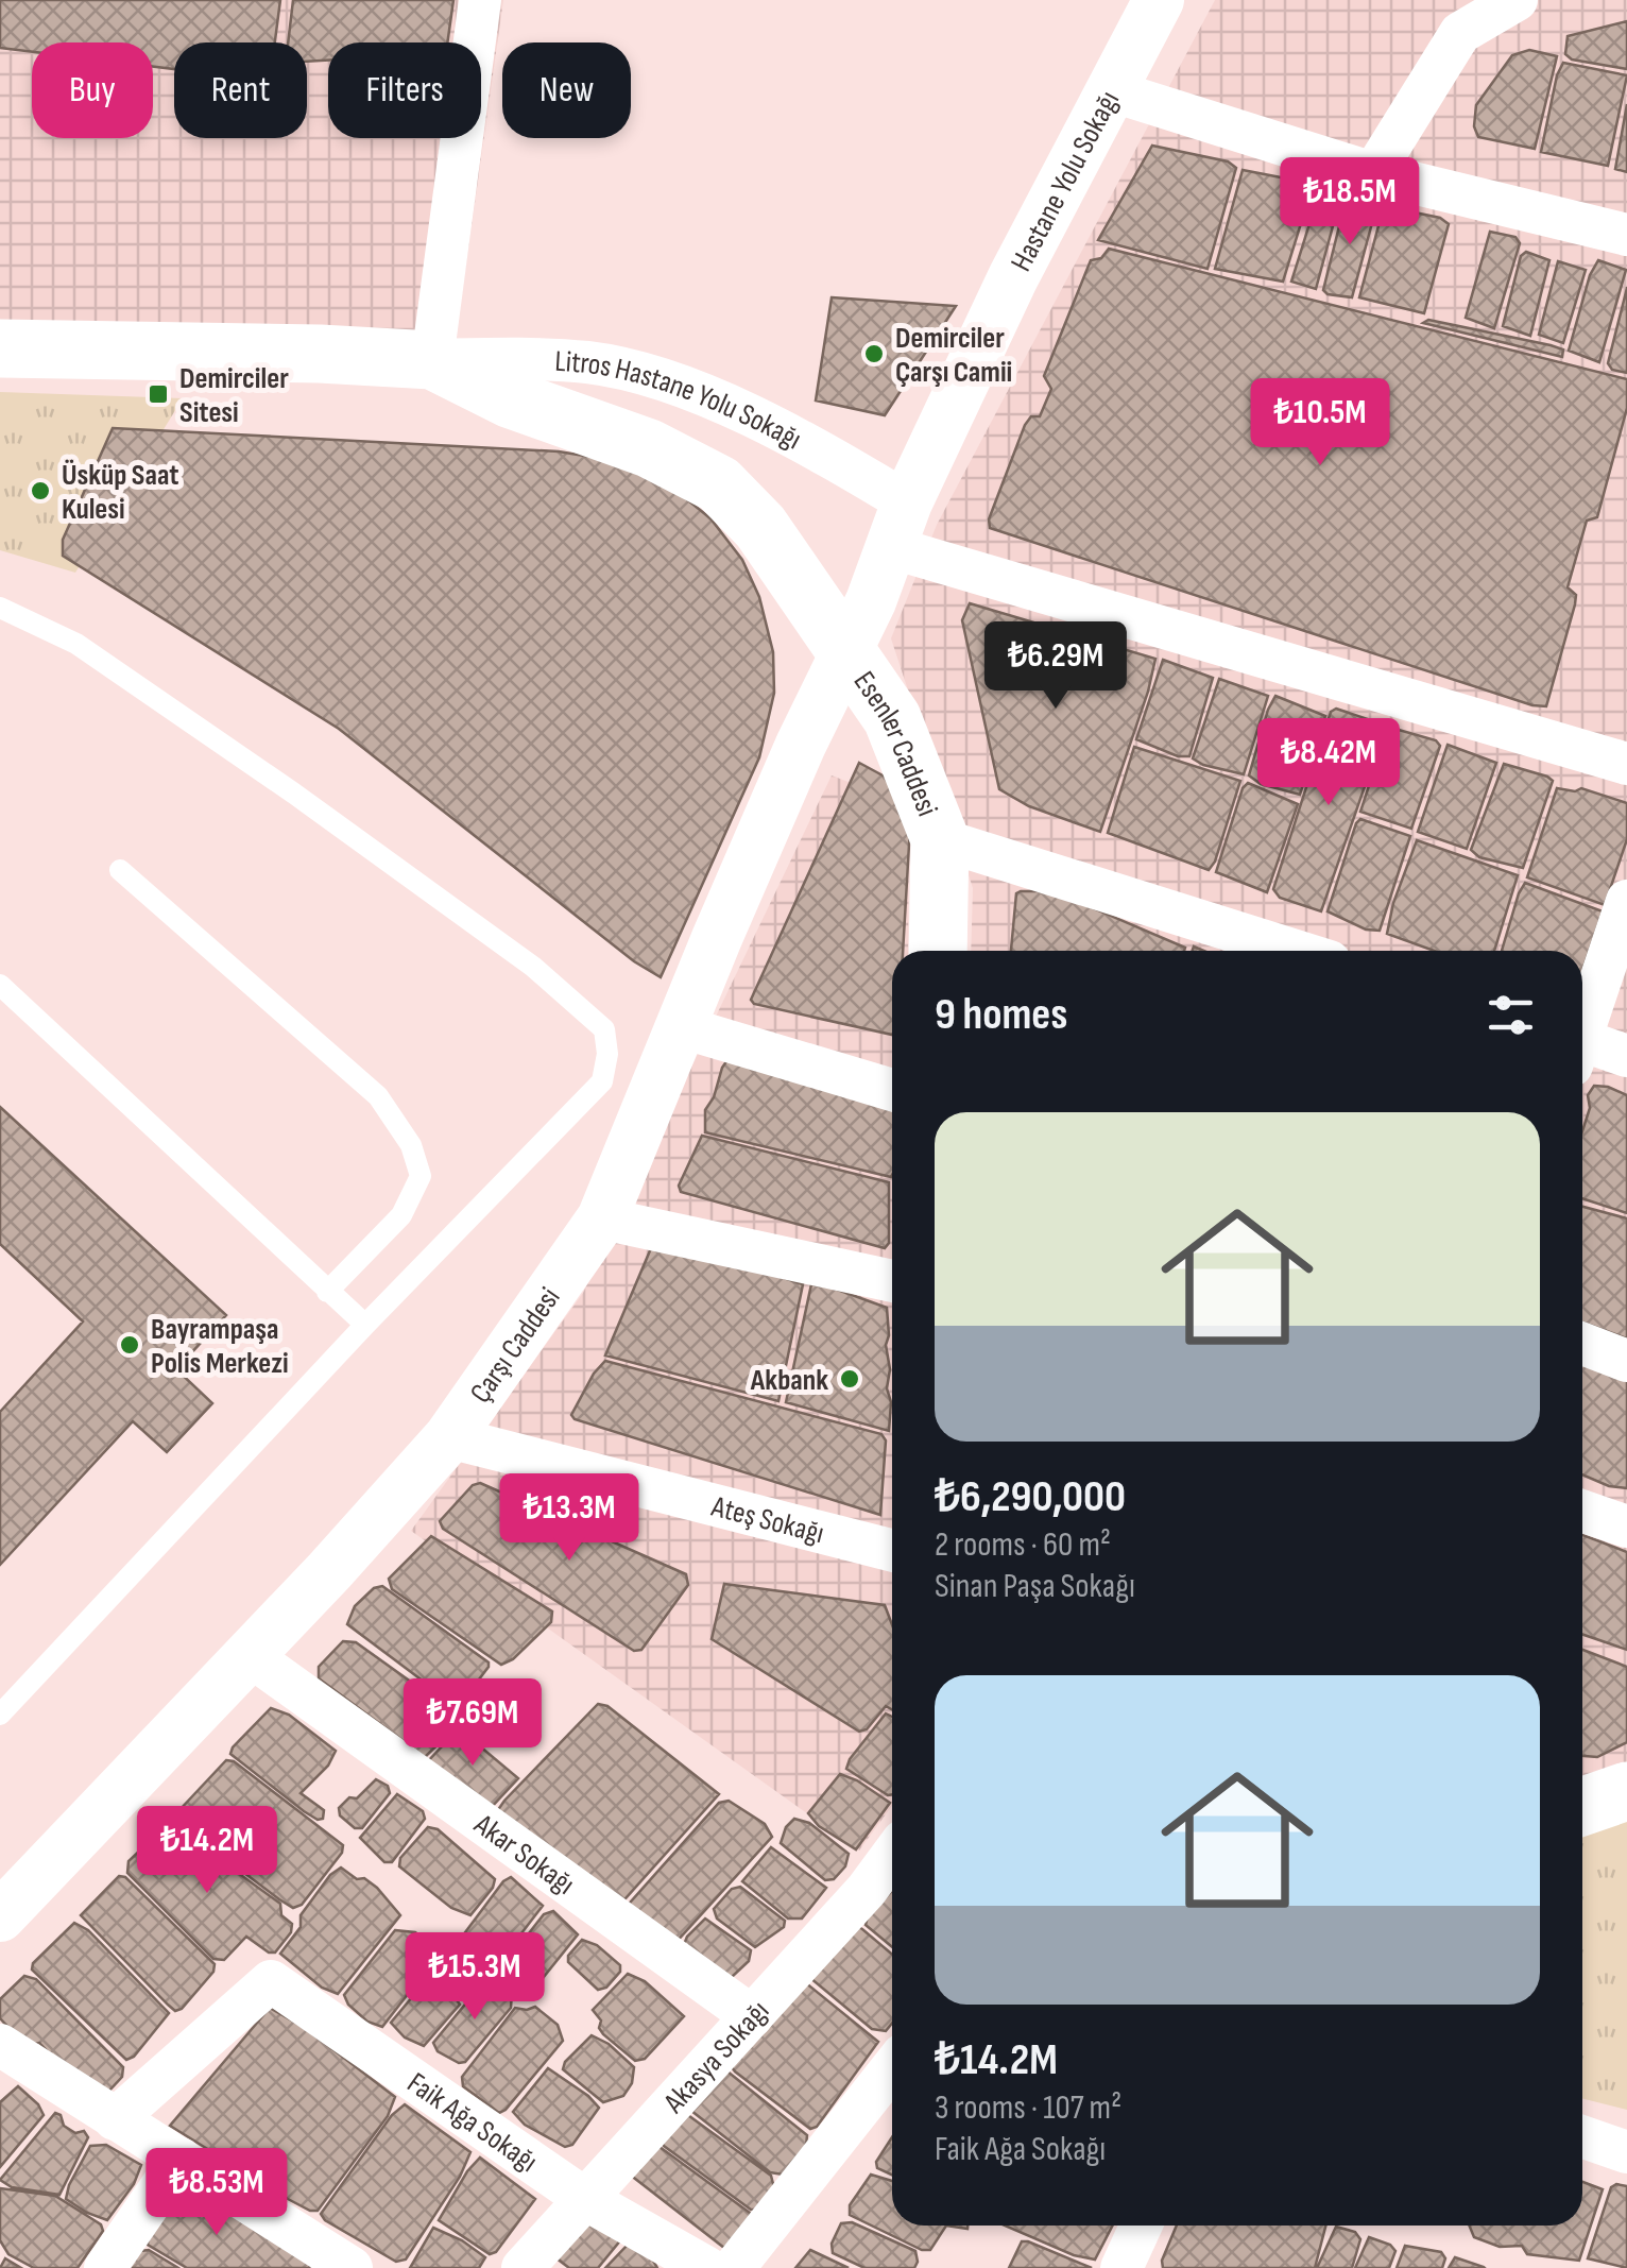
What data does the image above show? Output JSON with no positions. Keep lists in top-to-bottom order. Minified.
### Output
{"streets":{"main road":["Esenler Caddesi"],"street":["Hastane Yolu Sokağı","Litros Hastane Yolu Sokağı","Çarşı Caddesi","Ateş Sokağı","Akar Sokağı","Akasya Sokağı","Faik Ağa Sokağı"]},"crossings":[["Hastane Yolu Sokağı","Litros Hastane Yolu Sokağı"],["Hastane Yolu Sokağı","Esenler Caddesi"],["Hastane Yolu Sokağı","Çarşı Caddesi"],["Litros Hastane Yolu Sokağı","Esenler Caddesi"],["Esenler Caddesi","Çarşı Caddesi"],["Çarşı Caddesi","Ateş Sokağı"],["Çarşı Caddesi","Akar Sokağı"],["Akar Sokağı","Akasya Sokağı"],["Akasya Sokağı","Faik Ağa Sokağı"]],"places":{"other":["Demirciler Çarşı Camii","Üsküp Saat Kulesi","Bayrampaşa Polis Merkezi","Akbank"],"transit":["Demirciler Sitesi"]},"page":{"chip":["Buy","Rent","Filters","New"],"price":["₺18.5M","₺10.5M","₺6.29M","₺8.42M","₺13.3M","₺7.69M","₺14.2M","₺15.3M","₺8.53M"],"heading":"9 homes","list":[{"name":"₺6,290,000","note":"2 rooms · 60 m² · Sinan Paşa Sokağı"},{"name":"₺14.2M","note":"3 rooms · 107 m² · Faik Ağa Sokağı"}]}}
